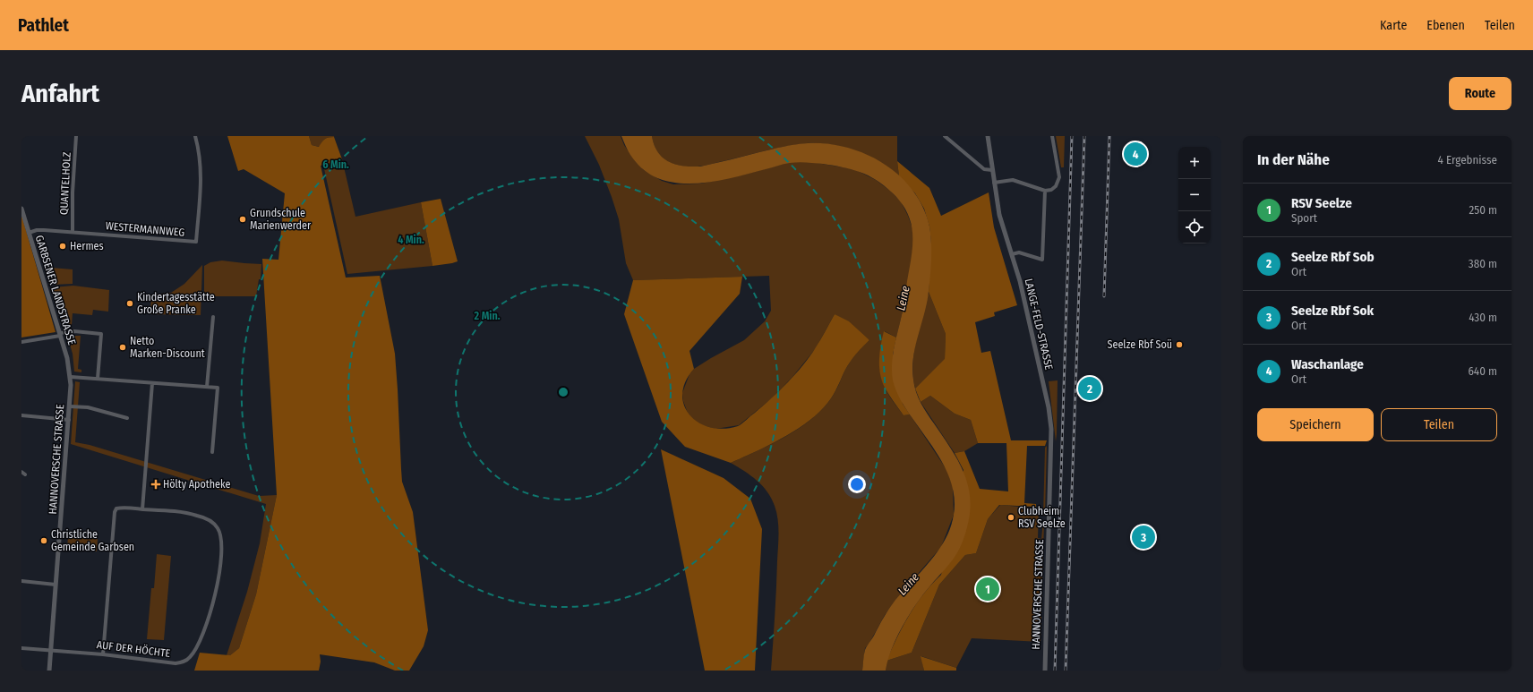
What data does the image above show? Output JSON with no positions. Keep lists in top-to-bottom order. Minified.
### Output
{"streets":{"street":["QUANTELHOLZ","WESTERMANNWEG","GARBSENER LANDSTRASSE","LANGE-FELD-STRASSE","HANNOVERSCHE STRASSE","AUF DER HÖCHTE"]},"crossings":[["QUANTELHOLZ","WESTERMANNWEG"],["WESTERMANNWEG","GARBSENER LANDSTRASSE"],["GARBSENER LANDSTRASSE","HANNOVERSCHE STRASSE"],["LANGE-FELD-STRASSE","HANNOVERSCHE STRASSE"],["HANNOVERSCHE STRASSE","AUF DER HÖCHTE"]],"water":["Leine"],"places":{"other":["Grundschule Marienwerder","Hermes","Kindertagesstätte Große Pranke","Seelze Rbf Soü","Netto Marken-Discount","Clubheim RSV Seelze","Christliche Gemeinde Garbsen"],"health":["Hölty Apotheke"]},"page":{"header":"Pathlet","nav":["Karte","Ebenen","Teilen"],"buttons":["Route",["Speichern","Teilen"]],"title":"Anfahrt","heading":["In der Nähe","4 Ergebnisse"],"pins":["4","2","3","1"],"map_buttons":["+","−"],"list":[{"mark":"1","name":"RSV Seelze","note":"Sport","value":"250 m"},{"mark":"2","name":"Seelze Rbf Sob","note":"Ort","value":"380 m"},{"mark":"3","name":"Seelze Rbf Sok","note":"Ort","value":"430 m"},{"mark":"4","name":"Waschanlage","note":"Ort","value":"640 m"}]},"rings":["6 Min.","4 Min.","2 Min."]}
